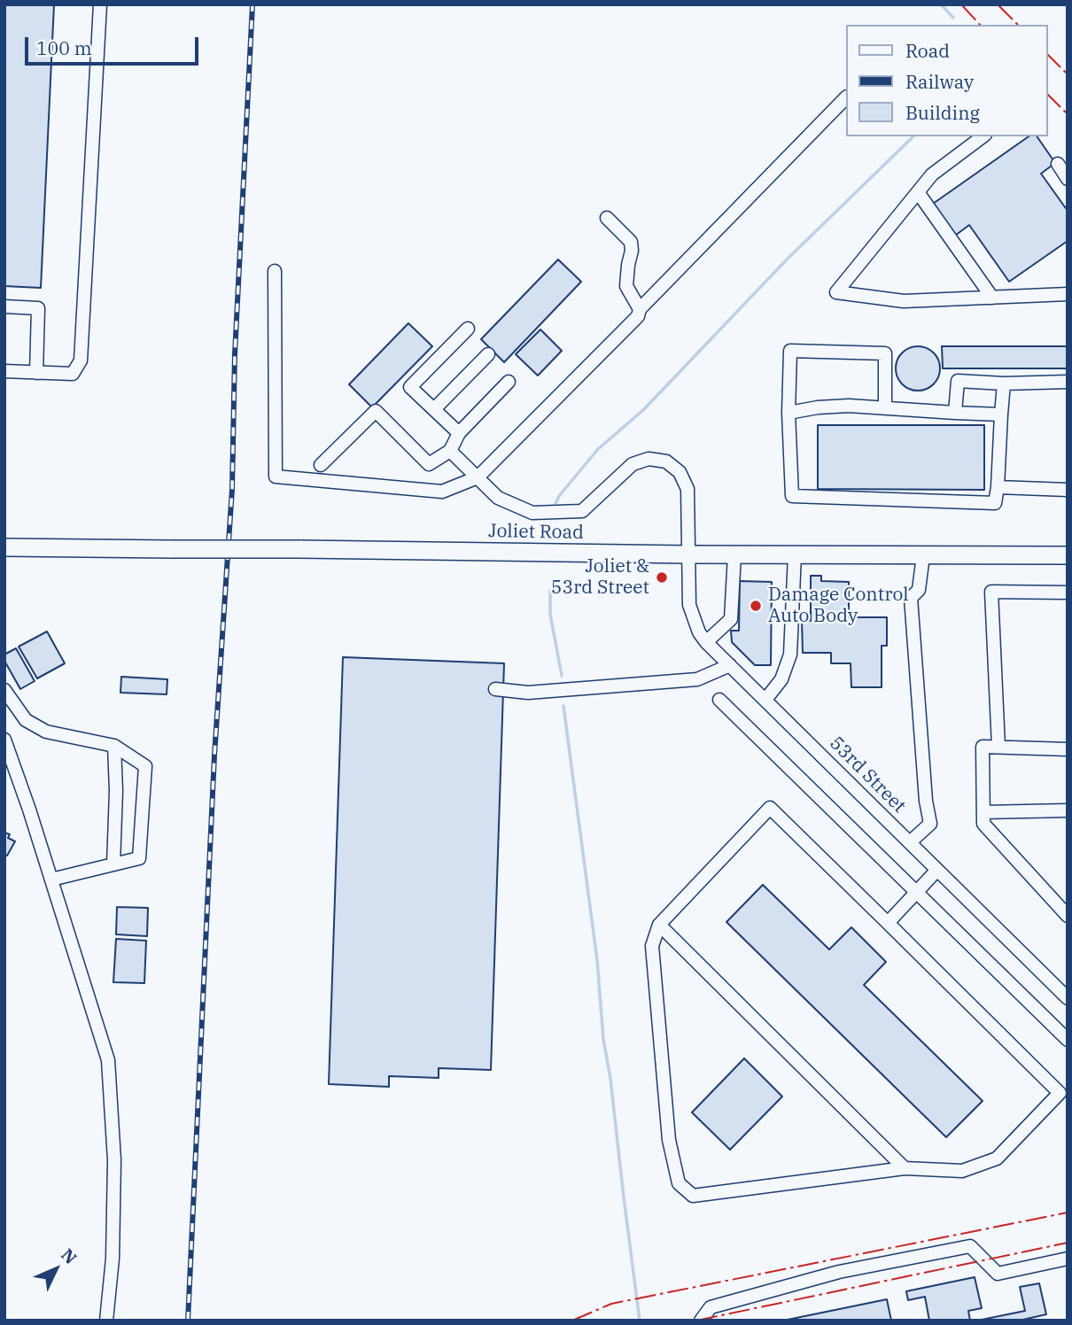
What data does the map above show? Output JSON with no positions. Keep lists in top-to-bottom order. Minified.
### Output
{"streets":{"main road":["Joliet Road"],"street":["53rd Street"]},"crossings":[["Joliet Road","53rd Street"]],"places":["Joliet & 53rd Street","Damage Control Auto Body"],"legend":["Road","Railway","Building"],"scale_bar":"100 m","north":"top right"}
